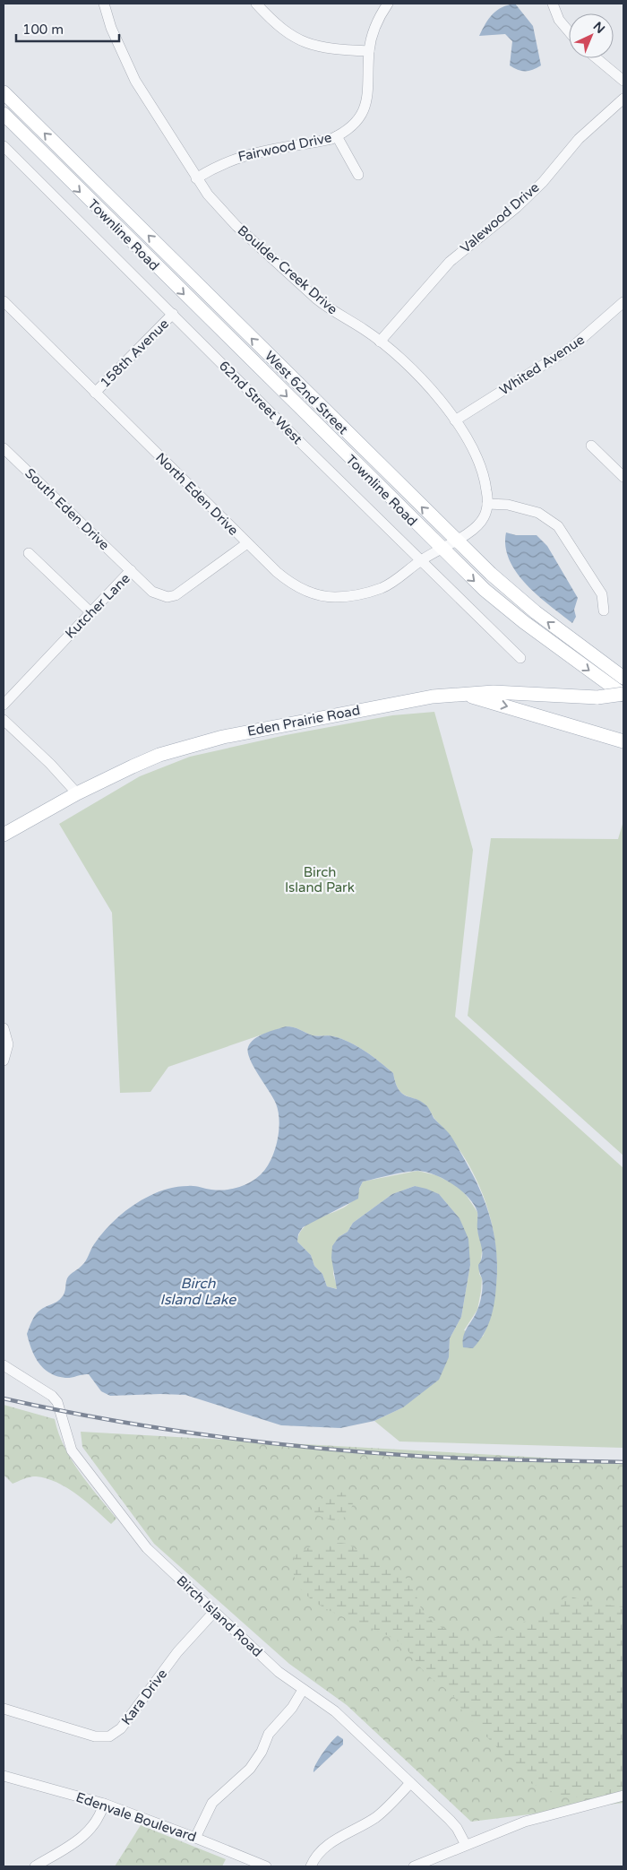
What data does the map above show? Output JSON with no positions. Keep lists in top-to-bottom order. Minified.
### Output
{"streets":{"main road":["Townline Road","West 62nd Street","Eden Prairie Road"],"street":["Fairwood Drive","Valewood Drive","Boulder Creek Drive","158th Avenue","Whited Avenue","62nd Street West","North Eden Drive","South Eden Drive","Kutcher Lane","Birch Island Road","Kara Drive","Edenvale Boulevard"]},"crossings":[["Fairwood Drive","Boulder Creek Drive"],["Valewood Drive","Boulder Creek Drive"],["Townline Road","Eden Prairie Road"],["Boulder Creek Drive","Whited Avenue"],["158th Avenue","62nd Street West"],["158th Avenue","North Eden Drive"],["62nd Street West","North Eden Drive"],["North Eden Drive","Kutcher Lane"],["South Eden Drive","Kutcher Lane"],["Birch Island Road","Kara Drive"]],"one_way":["Townline Road","West 62nd Street"],"water":["Birch Island Lake"],"parks":["Birch Island Park"],"scale_bar":"100 m","north":"top right"}
